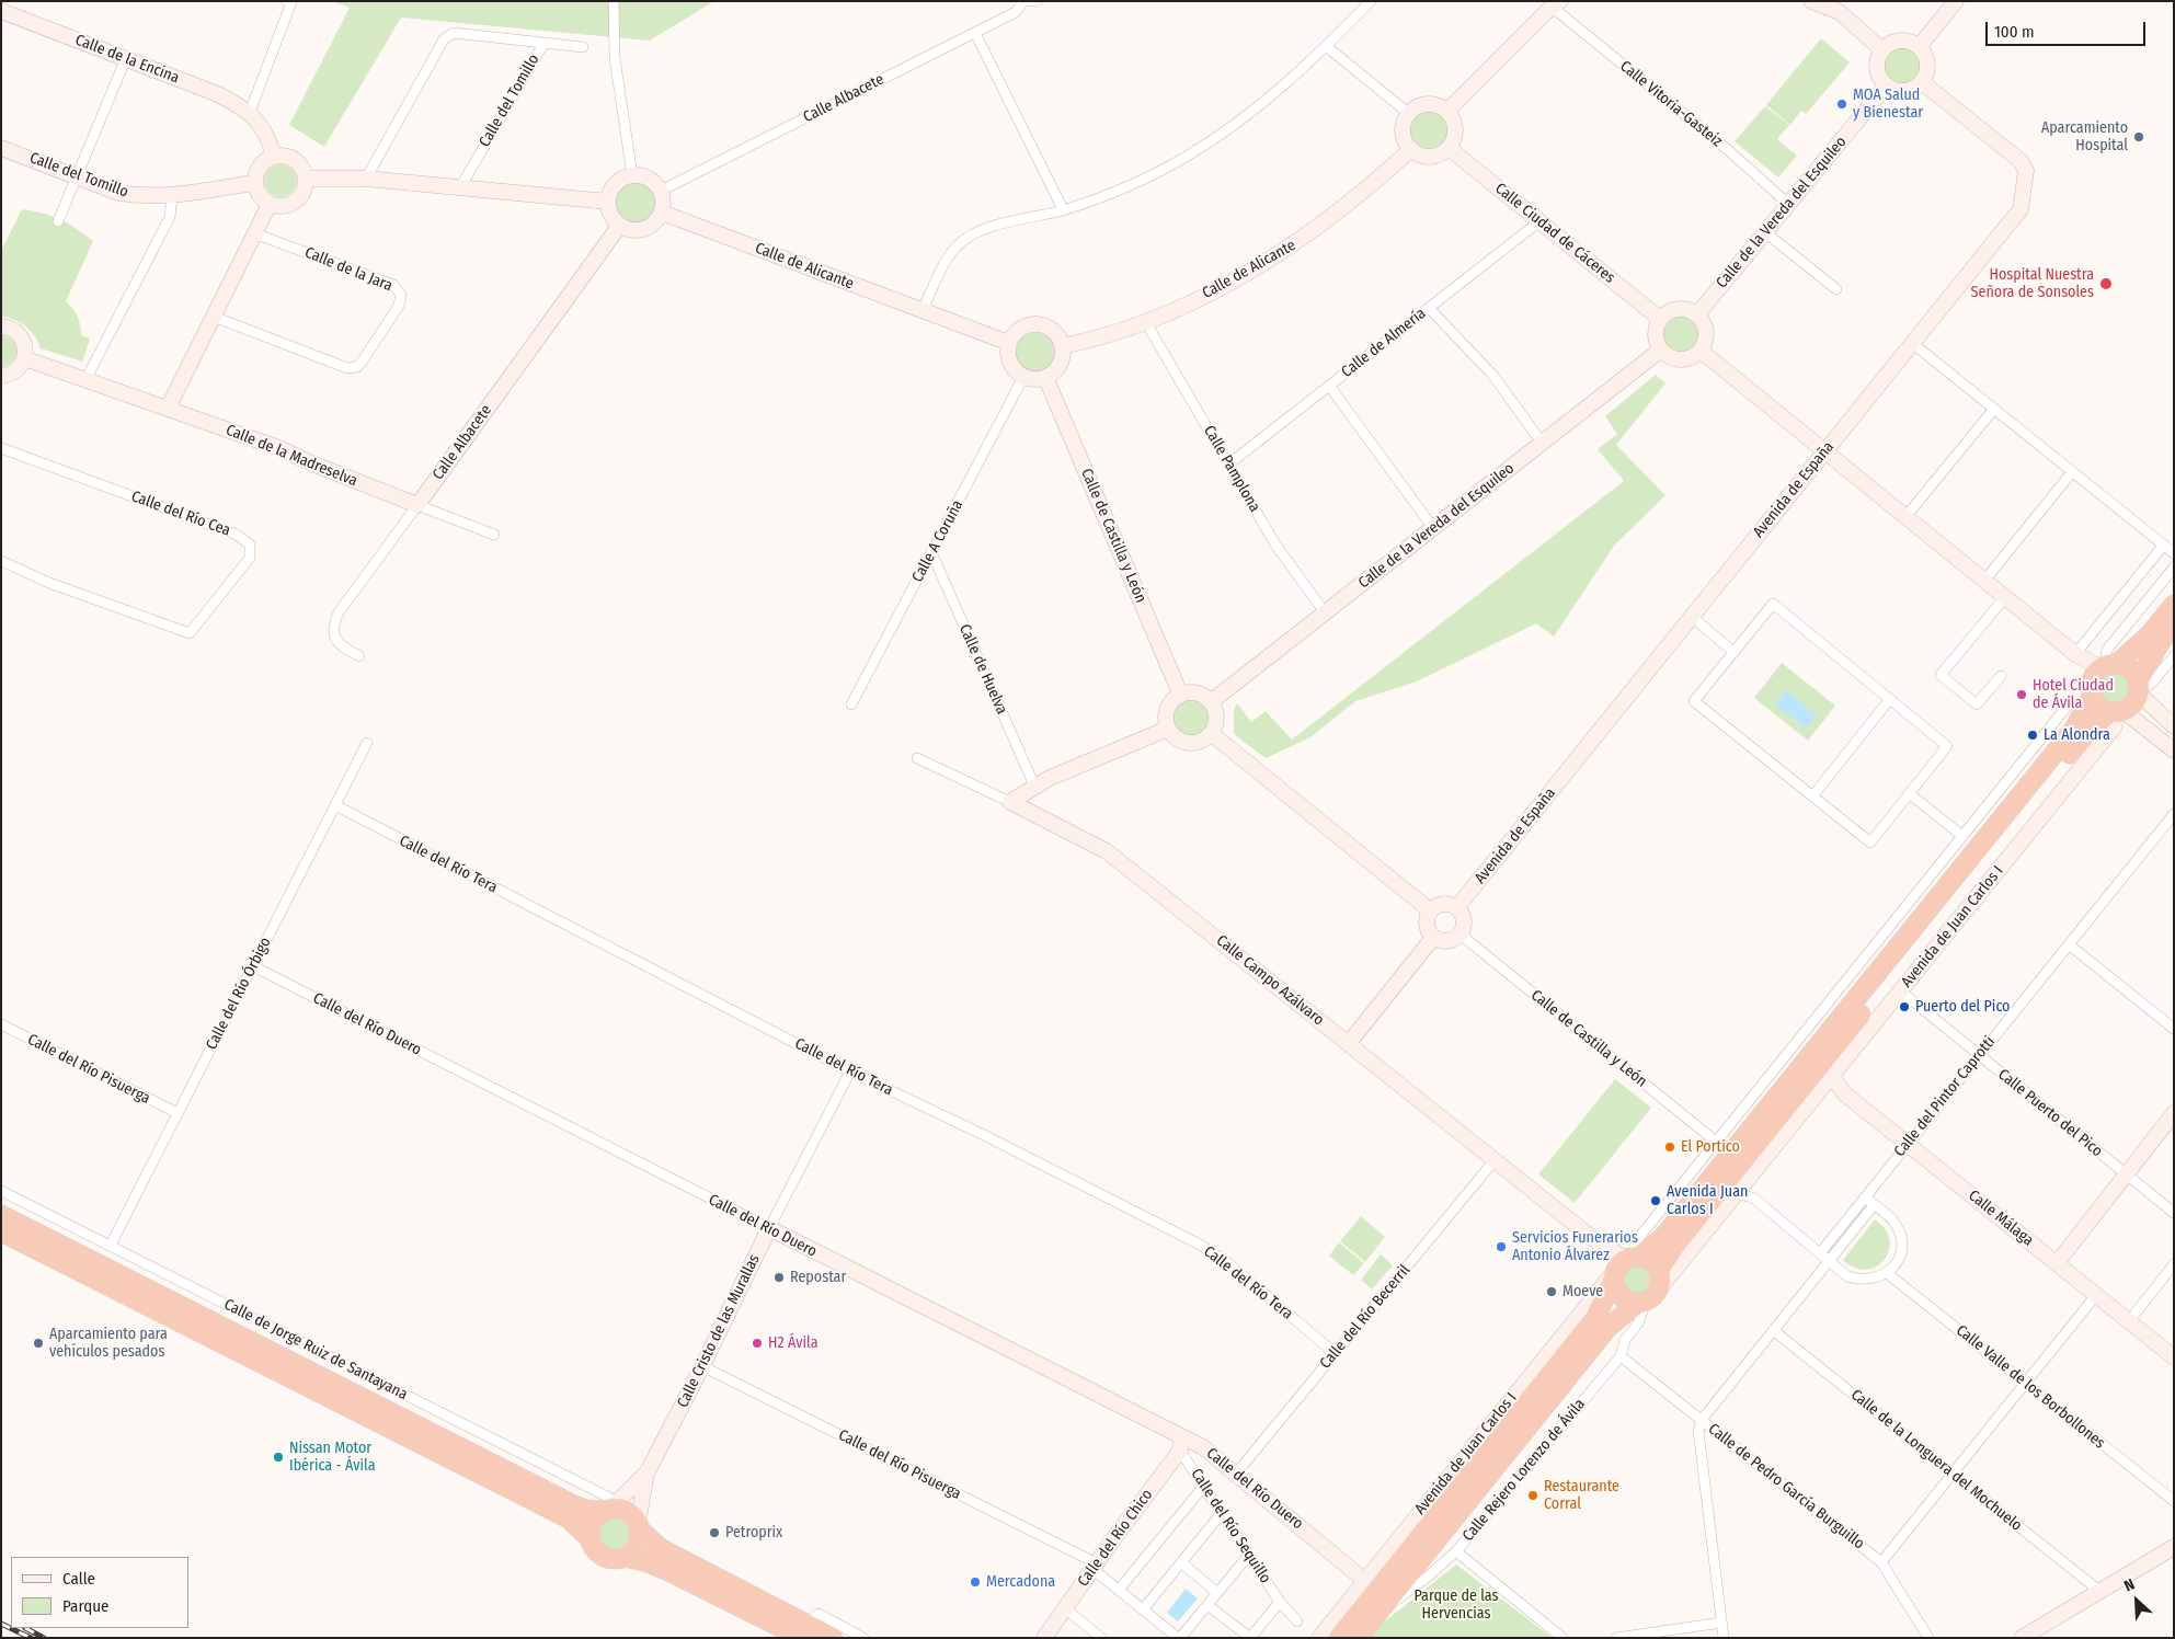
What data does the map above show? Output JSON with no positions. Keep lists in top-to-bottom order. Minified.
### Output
{"streets":{"highway":["Avenida de Juan Carlos I","Calle de Jorge Ruiz de Santayana"],"street":["Calle de la Encina","Calle Albacete","Calle del Tomillo","Calle Vitoria-Gasteiz","Calle de la Vereda del Esquileo","Calle Ciudad de Cáceres","Calle de Alicante","Calle de la Jara","Calle de Almería","Calle de la Madreselva","Calle Pamplona","Avenida de España","Calle del Río Cea","Calle de Castilla y León","Calle A Coruña","Calle de Huelva","Calle del Río Tera","Calle Campo Azálvaro","Calle del Río Órbigo","Calle del Río Duero","Calle del Río Pisuerga","Calle del Pintor Caprotti","Calle Puerto del Pico","Calle Málaga","Calle del Río Becerril","Calle Cristo de las Murallas","Calle Valle de los Borbollones","Calle de la Longuera del Mochuelo","Calle Rejero Lorenzo de Ávila","Calle de Pedro García Burguillo","Calle del Río Sequillo","Calle del Río Chico"]},"crossings":[["Calle de la Encina","Calle del Tomillo"],["Calle Albacete","Calle de Alicante"],["Calle Albacete","Calle de la Madreselva"],["Calle Vitoria-Gasteiz","Calle de la Vereda del Esquileo"],["Calle de la Vereda del Esquileo","Calle Ciudad de Cáceres"],["Calle de la Vereda del Esquileo","Calle Pamplona"],["Calle de la Vereda del Esquileo","Avenida de España"],["Calle de la Vereda del Esquileo","Calle de Castilla y León"],["Calle Ciudad de Cáceres","Calle de Alicante"],["Calle Ciudad de Cáceres","Calle de Almería"],["Calle de Alicante","Calle Pamplona"],["Calle de Alicante","Calle de Castilla y León"],["Calle de Alicante","Calle A Coruña"],["Calle de Almería","Calle Pamplona"],["Avenida de España","Calle de Castilla y León"],["Calle de Castilla y León","Calle A Coruña"],["Calle de Castilla y León","Avenida de Juan Carlos I"],["Calle A Coruña","Calle de Huelva"],["Calle del Río Tera","Calle del Río Órbigo"],["Calle del Río Tera","Calle del Río Becerril"],["Calle del Río Tera","Calle Cristo de las Murallas"],["Avenida de Juan Carlos I","Calle Campo Azálvaro"],["Avenida de Juan Carlos I","Calle del Río Duero"],["Avenida de Juan Carlos I","Calle Puerto del Pico"],["Avenida de Juan Carlos I","Calle Málaga"],["Avenida de Juan Carlos I","Calle Rejero Lorenzo de Ávila"],["Calle Campo Azálvaro","Calle del Río Becerril"],["Calle Campo Azálvaro","Calle Rejero Lorenzo de Ávila"],["Calle del Río Órbigo","Calle del Río Duero"],["Calle del Río Órbigo","Calle del Río Pisuerga"],["Calle del Río Órbigo","Calle de Jorge Ruiz de Santayana"],["Calle del Río Duero","Calle del Río Becerril"],["Calle del Río Duero","Calle Cristo de las Murallas"],["Calle del Río Duero","Calle del Río Sequillo"],["Calle del Río Duero","Calle del Río Chico"],["Calle del Río Pisuerga","Calle Cristo de las Murallas"],["Calle del Río Pisuerga","Calle del Río Chico"],["Calle del Pintor Caprotti","Calle Puerto del Pico"],["Calle del Pintor Caprotti","Calle Málaga"],["Calle Cristo de las Murallas","Calle de Jorge Ruiz de Santayana"],["Calle Rejero Lorenzo de Ávila","Calle de Pedro García Burguillo"],["Calle del Río Sequillo","Calle del Río Chico"]],"parks":["Parque de las Hervencias"],"places":["MOA Salud y Bienestar","Aparcamiento Hospital","Hospital Nuestra Señora de Sonsoles","Hotel Ciudad de Ávila","La Alondra","Puerto del Pico","El Portico","Avenida Juan Carlos I","Servicios Funerarios Antonio Álvarez","Repostar","Moeve","Aparcamiento para vehículos pesados","H2 Ávila","Nissan Motor Ibérica - Ávila","Restaurante Corral","Petroprix","Mercadona"],"legend":["Calle","Parque"],"scale_bar":"100 m","north":"top left"}
